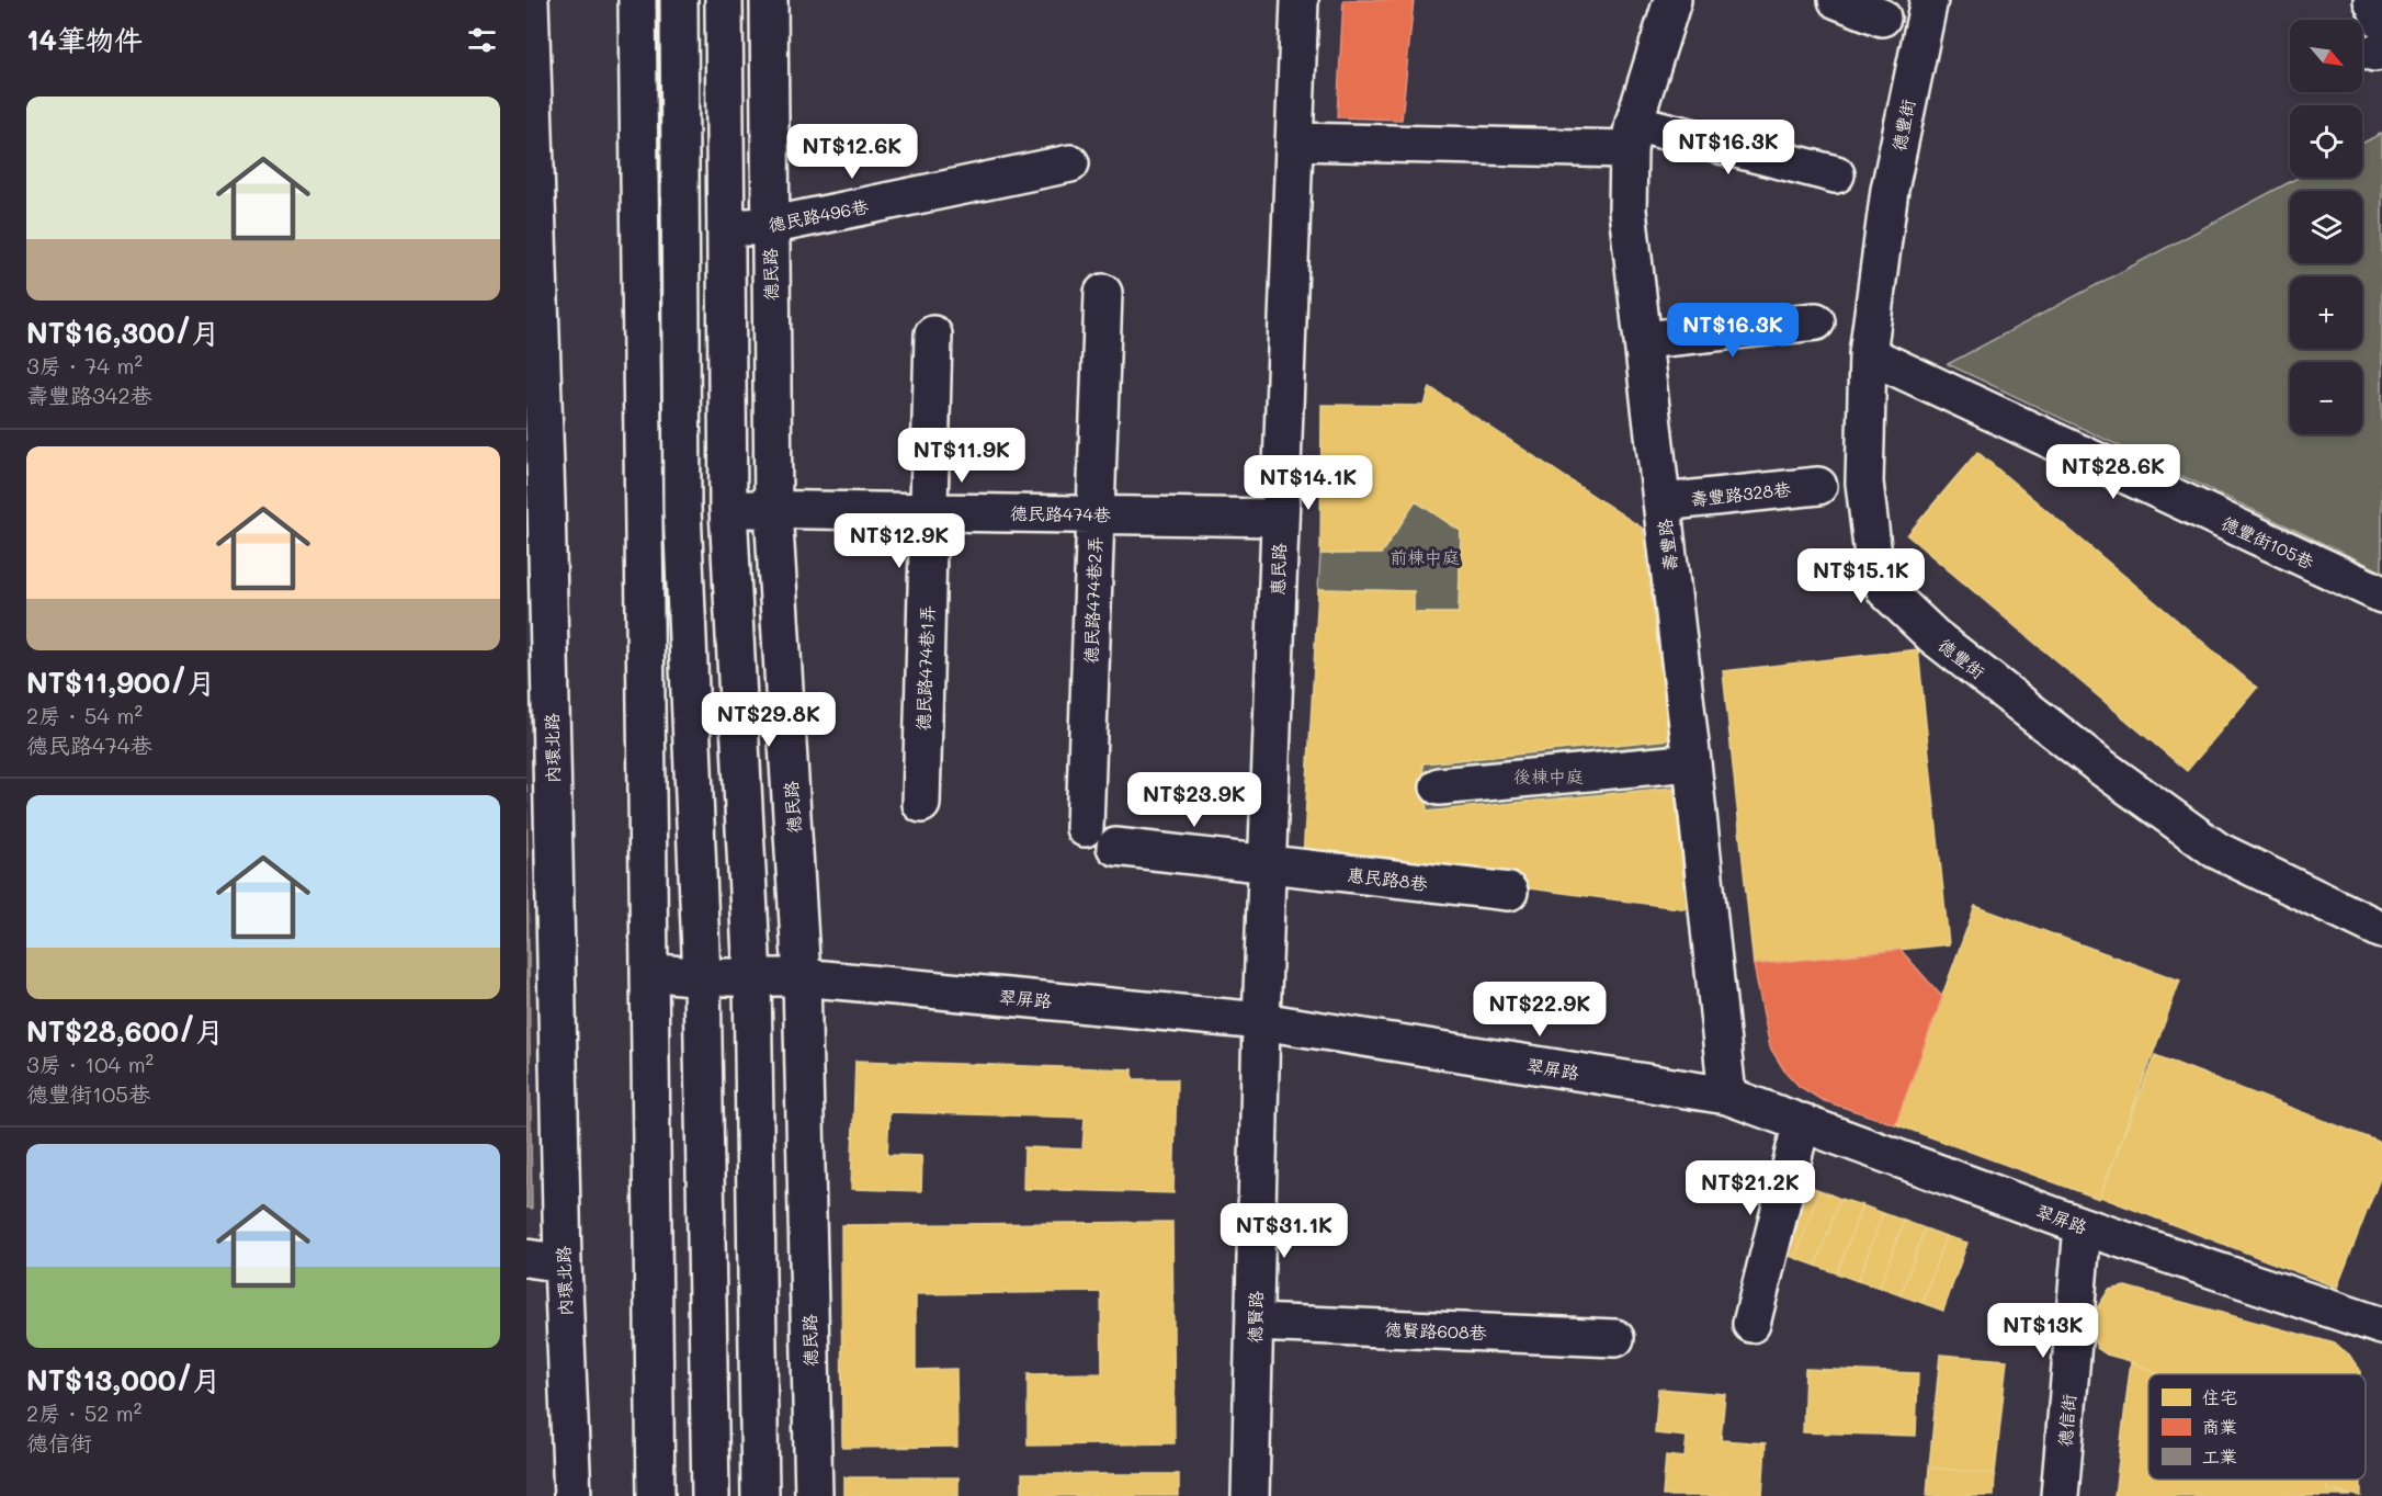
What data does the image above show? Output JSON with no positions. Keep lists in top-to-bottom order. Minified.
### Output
{"streets":{"street":["德豐街","德民路496巷","德民路","壽豐路328巷","德民路474巷","德豐街105巷","壽豐路","惠民路","德民路474巷2弄","德民路474巷1弄","內環北路","惠民路8巷","翠屏路","德賢路","德賢路608巷","德信街"]},"crossings":[["德豐街","德豐街105巷"],["德民路496巷","德民路"],["德民路","德民路474巷"],["德民路","翠屏路"],["壽豐路328巷","壽豐路"],["德民路474巷","惠民路"],["德民路474巷","德民路474巷2弄"],["德民路474巷","德民路474巷1弄"],["壽豐路","翠屏路"],["惠民路","惠民路8巷"],["惠民路","翠屏路"],["惠民路","德賢路"],["翠屏路","德賢路"],["翠屏路","德信街"],["德賢路","德賢路608巷"]],"parks":["前棟中庭","後棟中庭"],"legend":["住宅","商業","工業"],"north":"bottom right","page":{"heading":"14筆物件","map_buttons":["+","−"],"list":[{"name":"NT$16,300/月","note":"3房 · 74 m² · 壽豐路342巷"},{"name":"NT$11,900/月","note":"2房 · 54 m² · 德民路474巷"},{"name":"NT$28,600/月","note":"3房 · 104 m² · 德豐街105巷"},{"name":"NT$13,000/月","note":"2房 · 52 m² · 德信街"}],"price":["NT$16.3K","NT$12.6K","NT$16.3K","NT$11.9K","NT$28.6K","NT$14.1K","NT$12.9K","NT$15.1K","NT$29.8K","NT$23.9K","NT$22.9K","NT$21.2K","NT$31.1K","NT$13K"]}}
